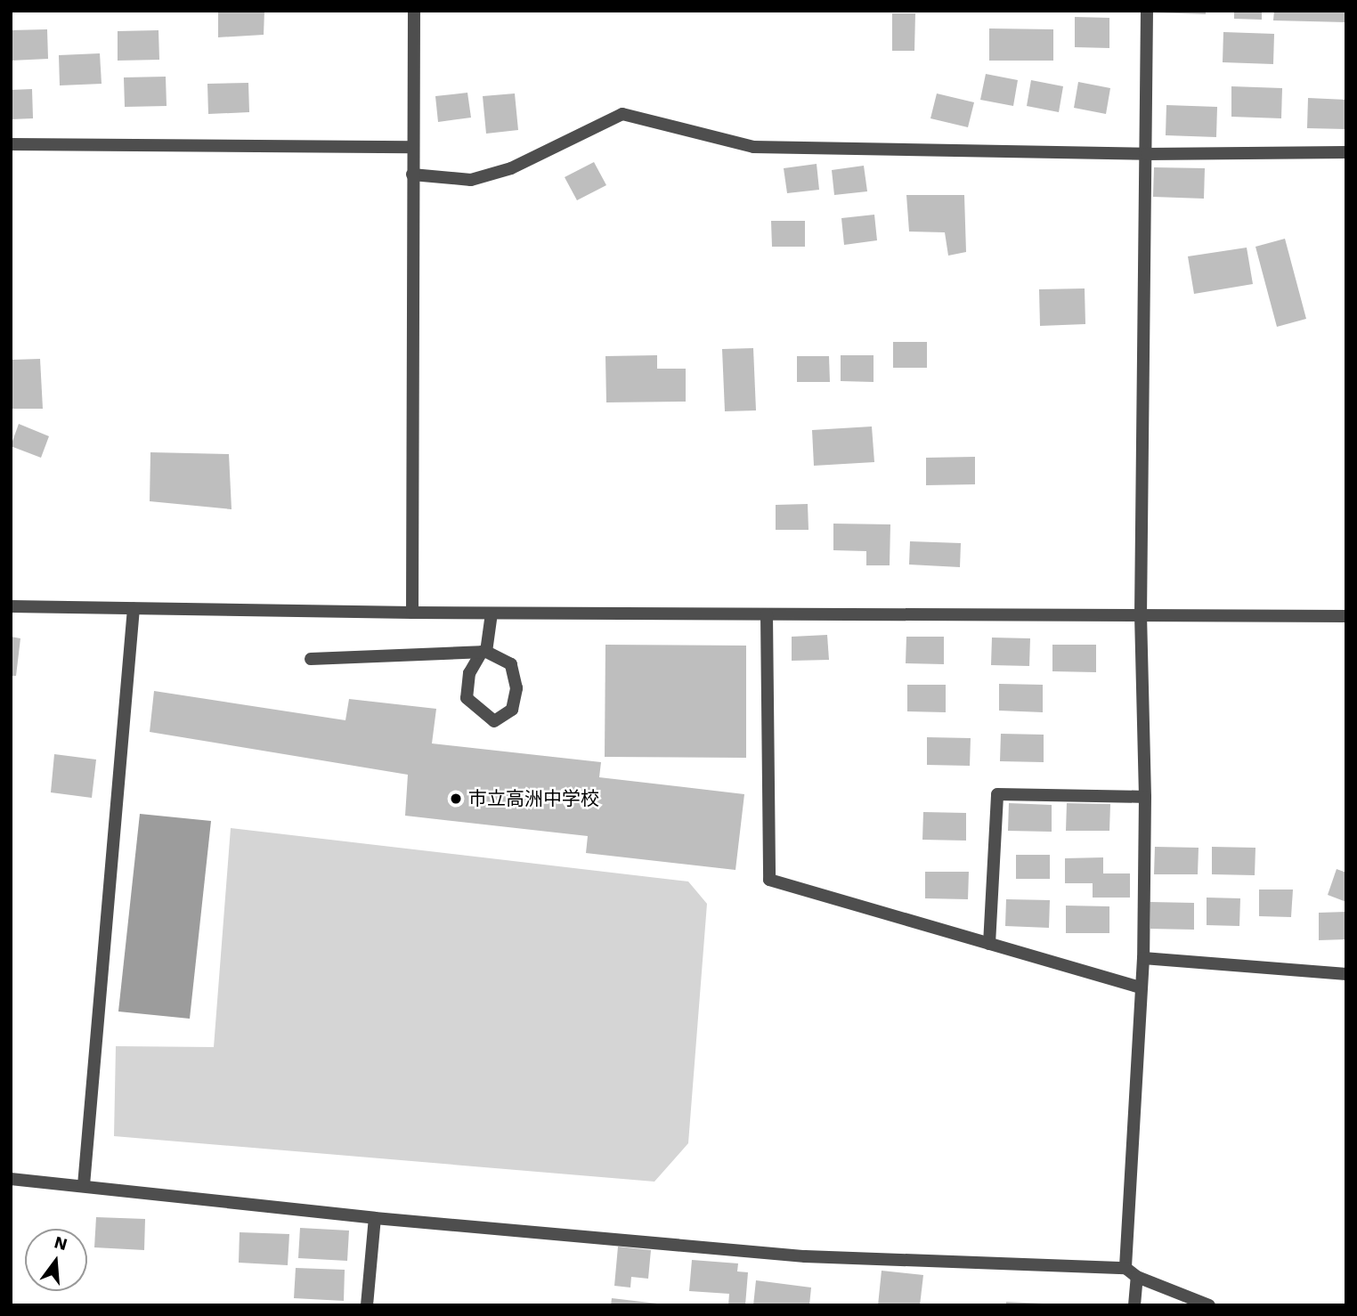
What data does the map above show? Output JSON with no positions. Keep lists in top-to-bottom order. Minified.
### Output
{"places":["市立高洲中学校"],"north":"top"}
